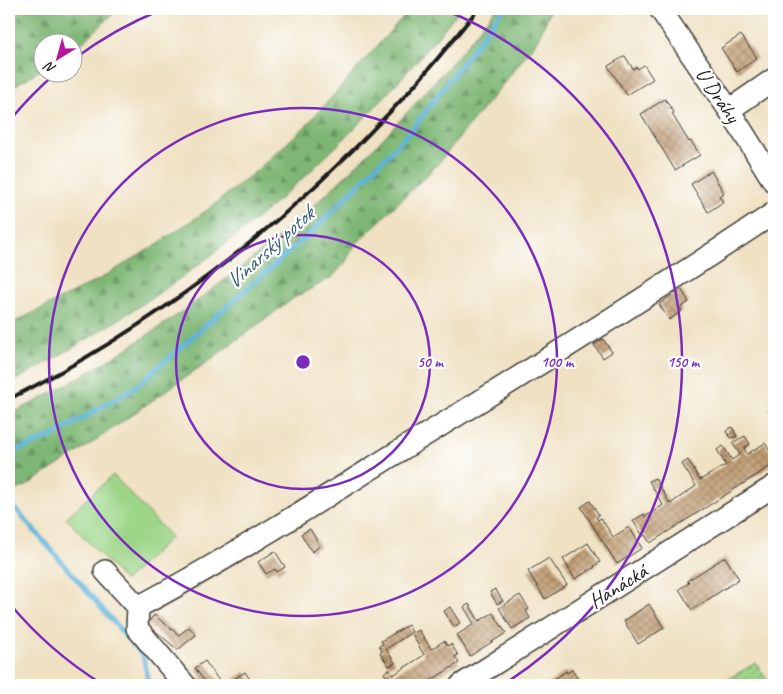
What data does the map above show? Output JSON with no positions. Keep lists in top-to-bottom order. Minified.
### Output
{"streets":{"street":["U Dráhy","Hanácká"]},"water":["Vinarský potok"],"north":"bottom left","rings":["50 m","100 m","150 m"]}
